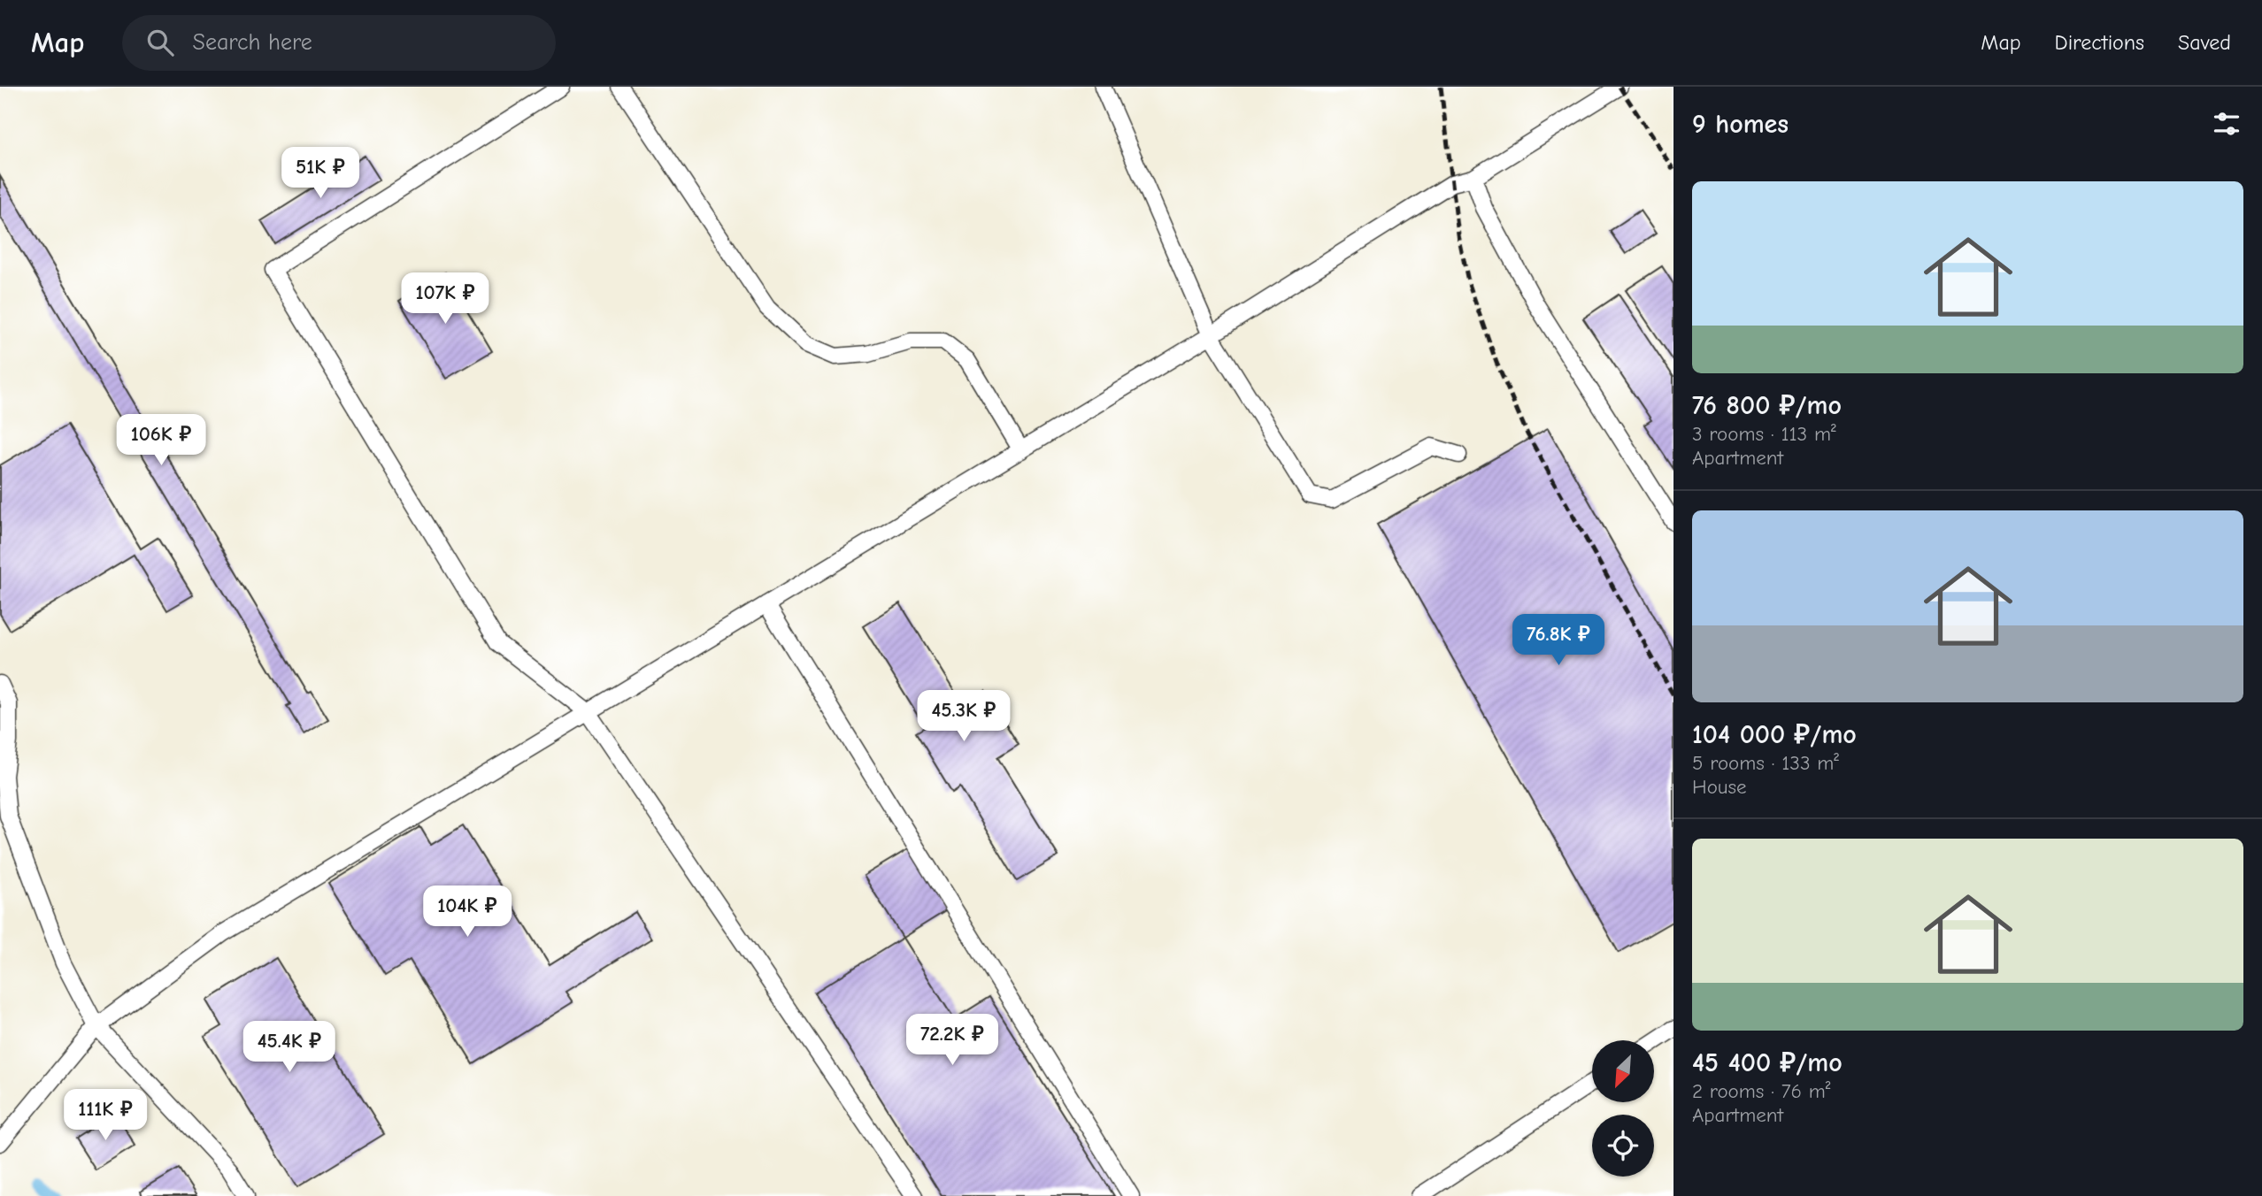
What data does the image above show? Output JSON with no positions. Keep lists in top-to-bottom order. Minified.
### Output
{"north":"bottom left","page":{"header":"Map","search":"Search here","nav":["Map","Directions","Saved"],"heading":"9 homes","price":["51K ₽","107K ₽","106K ₽","76.8K ₽","45.3K ₽","104K ₽","72.2K ₽","45.4K ₽","111K ₽"],"list":[{"name":"76 800 ₽/mo","note":"3 rooms · 113 m² · Apartment"},{"name":"104 000 ₽/mo","note":"5 rooms · 133 m² · House"},{"name":"45 400 ₽/mo","note":"2 rooms · 76 m² · Apartment"}]}}
